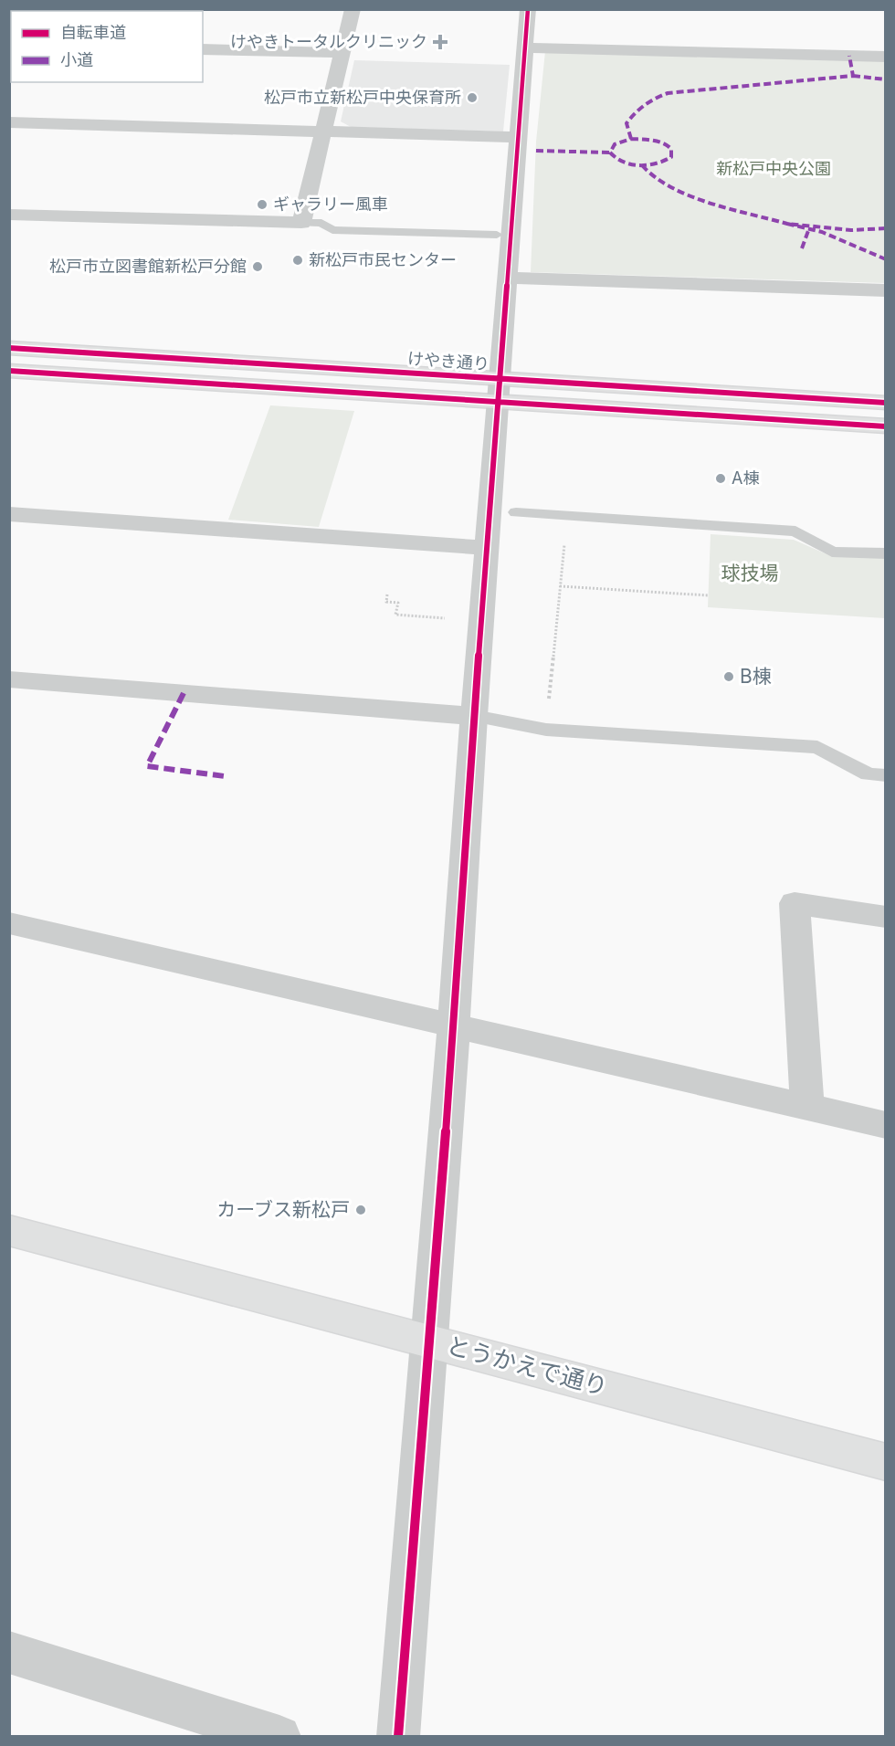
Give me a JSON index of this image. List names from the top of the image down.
{
  "streets": {
    "street": ["けやき通り", "とうかえで通り"]
  },
  "parks": ["新松戸中央公園", "球技場"],
  "places": {
    "health": ["けやきトータルクリニック"],
    "other": [
      "松戸市立新松戸中央保育所",
      "ギャラリー風車",
      "新松戸市民センター",
      "松戸市立図書館新松戸分館",
      "A棟",
      "B棟",
      "カーブス新松戸"
    ]
  },
  "legend": ["自転車道", "小道"]
}
